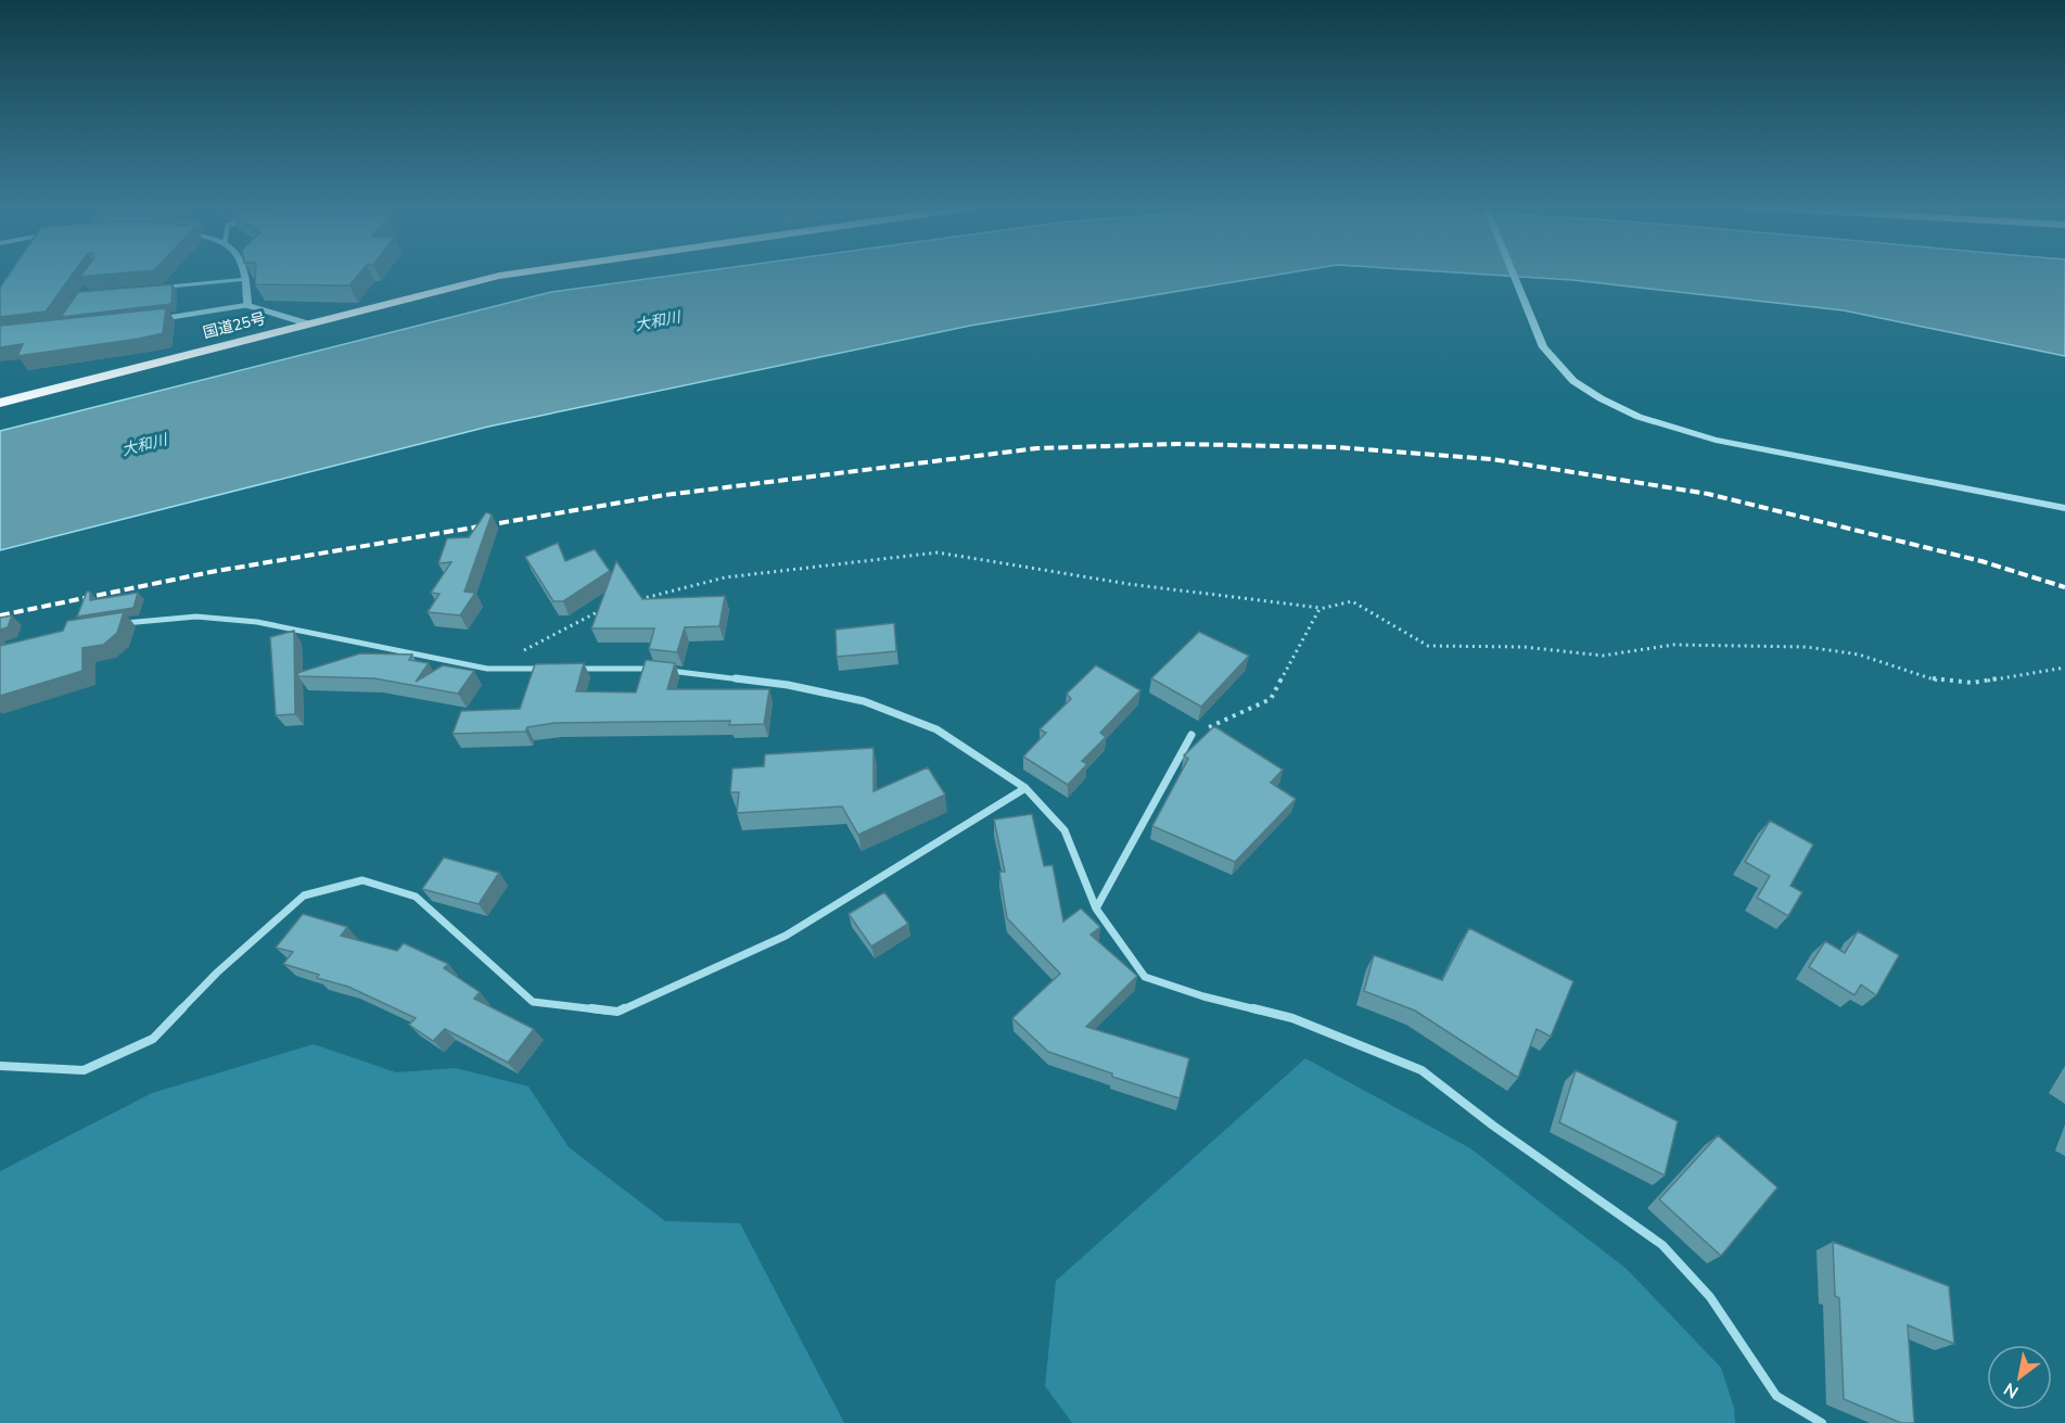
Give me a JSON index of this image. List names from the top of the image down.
{
  "streets": {
    "highway": ["国道25号"]
  },
  "water": ["大和川"],
  "north": "bottom left"
}
